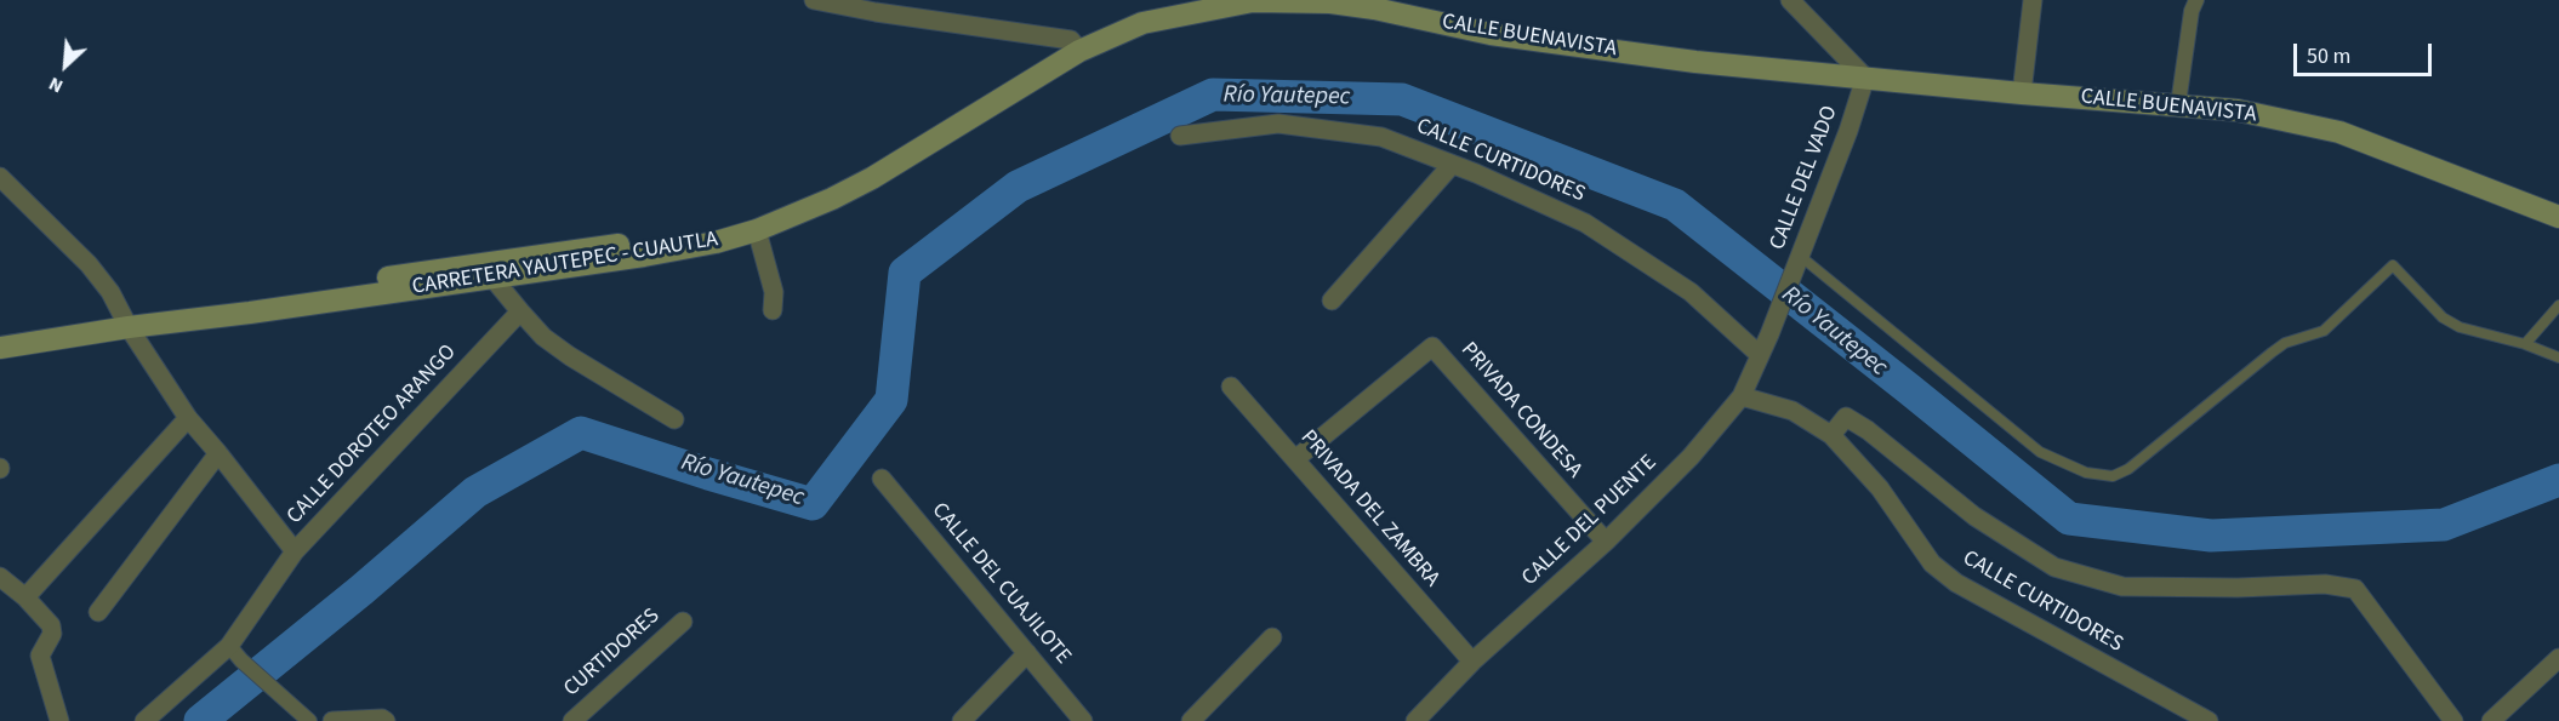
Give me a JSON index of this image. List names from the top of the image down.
{
  "streets": {
    "main road": ["CALLE BUENAVISTA", "CARRETERA YAUTEPEC - CUAUTLA"],
    "street": [
      "CALLE CURTIDORES",
      "CALLE DEL VADO",
      "PRIVADA CONDESA",
      "CALLE DOROTEO ARANGO",
      "PRIVADA DEL ZAMBRA",
      "CALLE DEL PUENTE",
      "CALLE DEL CUAJILOTE",
      "CURTIDORES"
    ]
  },
  "crossings": [
    ["CALLE BUENAVISTA", "CALLE DEL VADO"],
    ["CALLE BUENAVISTA", "CARRETERA YAUTEPEC - CUAUTLA"],
    ["CALLE CURTIDORES", "CALLE DEL PUENTE"],
    ["CALLE DEL VADO", "CALLE DEL PUENTE"],
    ["PRIVADA CONDESA", "PRIVADA DEL ZAMBRA"],
    ["PRIVADA CONDESA", "CALLE DEL PUENTE"],
    ["PRIVADA DEL ZAMBRA", "CALLE DEL PUENTE"]
  ],
  "water": ["Río Yautepec"],
  "scale_bar": "50 m",
  "north": "bottom left"
}
